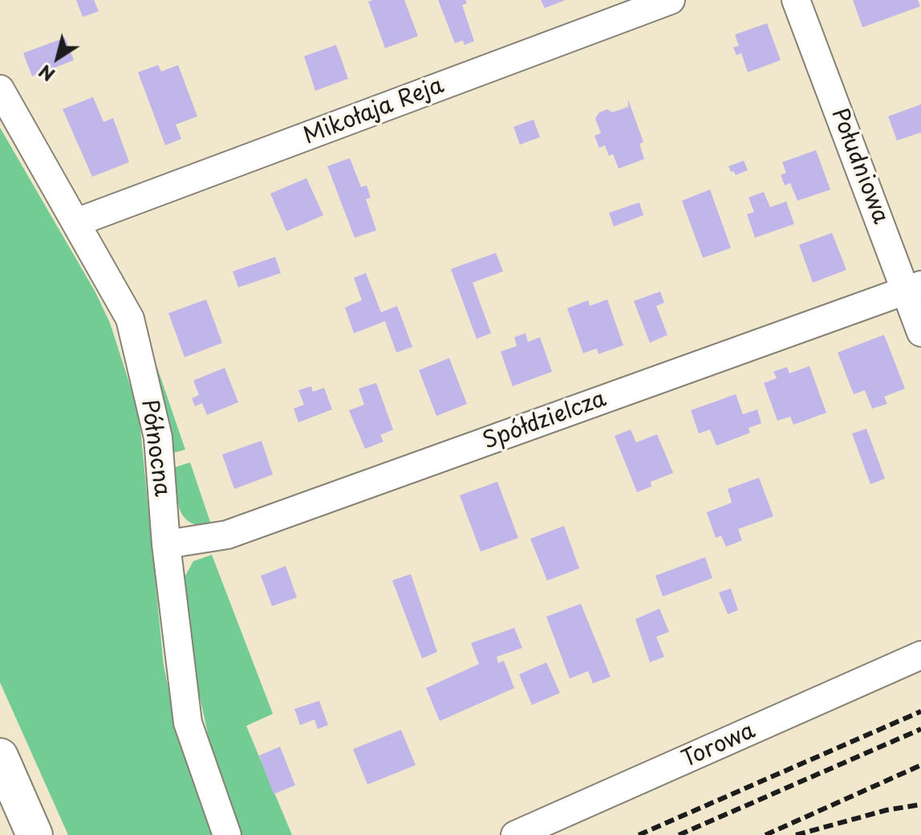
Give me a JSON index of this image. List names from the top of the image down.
{
  "streets": {
    "street": [
      "Mikołaja Reja",
      "Południowa",
      "Spółdzielcza",
      "Północna",
      "Torowa"
    ]
  },
  "crossings": [
    ["Mikołaja Reja", "Północna"],
    ["Południowa", "Spółdzielcza"],
    ["Spółdzielcza", "Północna"]
  ],
  "north": "bottom left"
}
